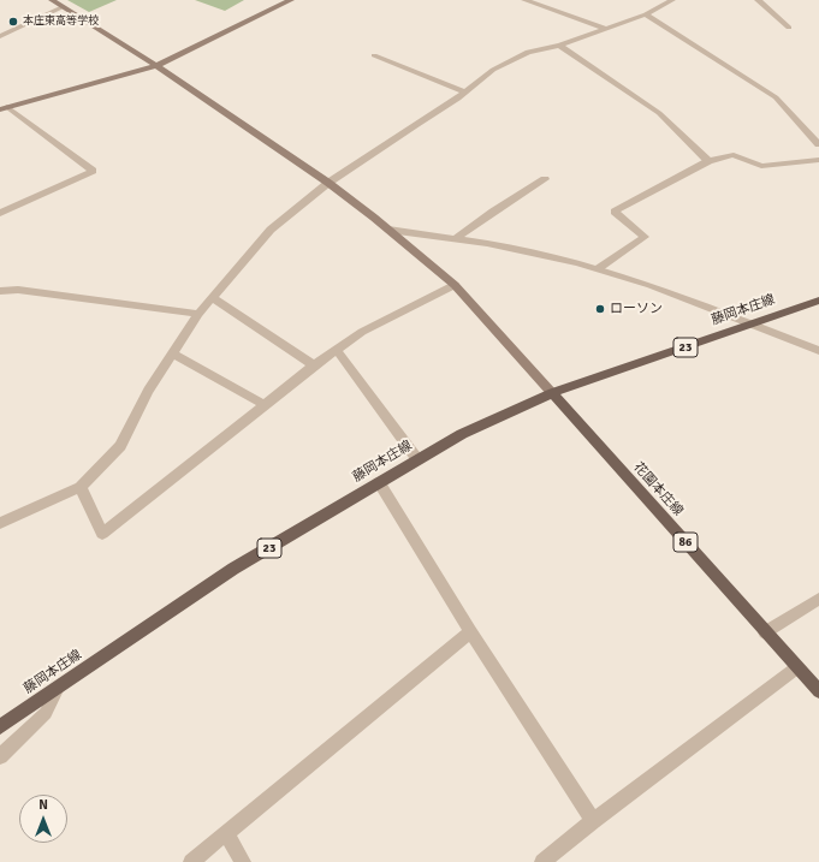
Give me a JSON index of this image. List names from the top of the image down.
{
  "streets": {
    "main road": [
      "藤岡本庄線",
      "23",
      "花園本庄線",
      "86"
    ]
  },
  "crossings": [
    ["藤岡本庄線", "花園本庄線"]
  ],
  "places": ["本庄東高等学校", "ローソン"],
  "north": "top"
}
